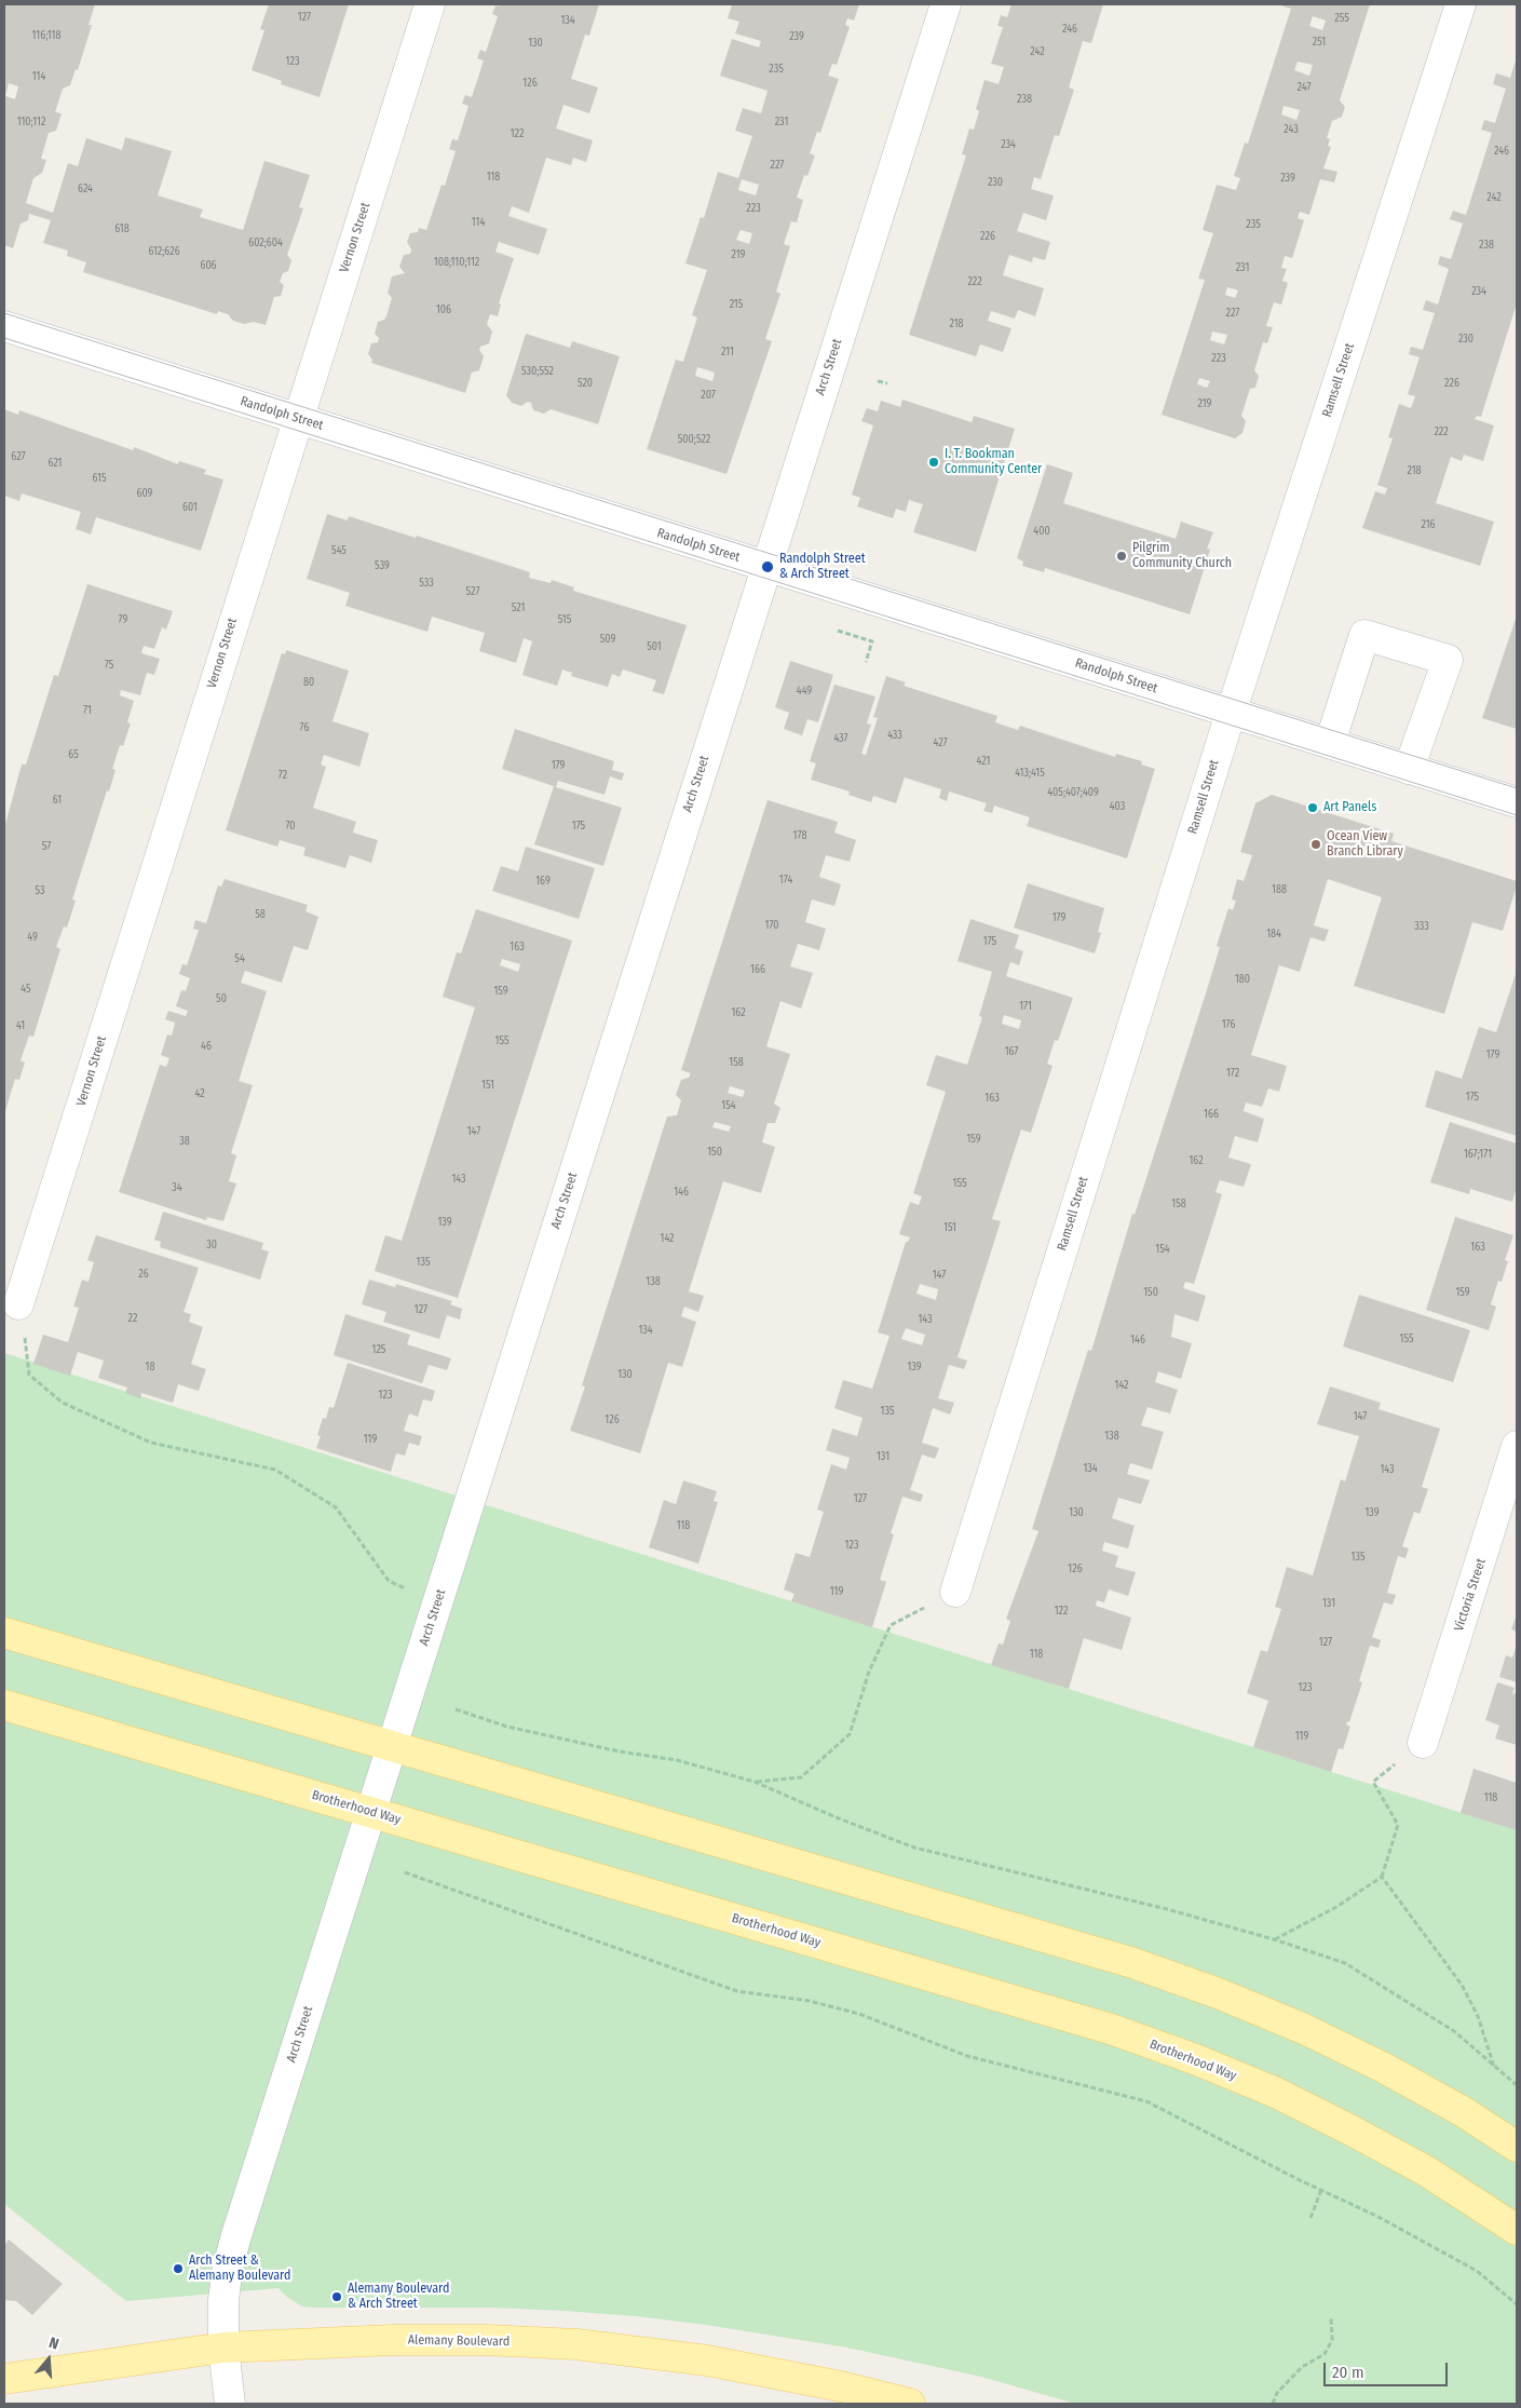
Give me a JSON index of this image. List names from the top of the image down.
{
  "streets": {
    "main road": ["Brotherhood Way", "Alemany Boulevard"],
    "street": [
      "Vernon Street",
      "Arch Street",
      "Ramsell Street",
      "Randolph Street",
      "Victoria Street"
    ]
  },
  "crossings": [
    ["Vernon Street", "Randolph Street"],
    ["Arch Street", "Randolph Street"],
    ["Arch Street", "Brotherhood Way"],
    ["Arch Street", "Alemany Boulevard"],
    ["Ramsell Street", "Randolph Street"]
  ],
  "places": [
    "I. T. Bookman Community Center",
    "Pilgrim Community Church",
    "Randolph Street & Arch Street",
    "Art Panels",
    "Ocean View Branch Library",
    "Arch Street & Alemany Boulevard",
    "Alemany Boulevard & Arch Street"
  ],
  "house_numbers": [
    "127",
    "255",
    "134",
    "246",
    "116;118",
    "239",
    "251",
    "130",
    "242",
    "123",
    "235",
    "114",
    "126",
    "247",
    "238",
    "110;112",
    "231",
    "243",
    "122",
    "234",
    "246",
    "227",
    "118",
    "239",
    "230",
    "624",
    "242",
    "223",
    "114",
    "235",
    "618",
    "226",
    "602;604",
    "238",
    "612;626",
    "219",
    "108;110;112",
    "606",
    "231",
    "222",
    "234",
    "215",
    "106",
    "227",
    "218",
    "230",
    "211",
    "223",
    "530;552",
    "520",
    "226",
    "207",
    "219",
    "222",
    "500;522",
    "627",
    "621",
    "218",
    "615",
    "609",
    "601",
    "216",
    "400",
    "545",
    "539",
    "533",
    "527",
    "521",
    "79",
    "515",
    "509",
    "501",
    "75",
    "80",
    "449",
    "71",
    "76",
    "433",
    "437",
    "427",
    "65",
    "421",
    "179",
    "413;415",
    "72",
    "405;407;409",
    "61",
    "403",
    "70",
    "175",
    "178",
    "57",
    "174",
    "169",
    "188",
    "53",
    "58",
    "179",
    "170",
    "333",
    "184",
    "49",
    "175",
    "163",
    "54",
    "166",
    "180",
    "45",
    "159",
    "50",
    "171",
    "162",
    "176",
    "41",
    "155",
    "46",
    "167",
    "179",
    "158",
    "172",
    "151",
    "42",
    "175",
    "163",
    "154",
    "166",
    "147",
    "159",
    "38",
    "150",
    "167;171",
    "162",
    "143",
    "155",
    "34",
    "146",
    "158",
    "139",
    "151",
    "142",
    "30",
    "163",
    "154",
    "135",
    "26",
    "147",
    "138",
    "150",
    "159",
    "127",
    "22",
    "143",
    "134",
    "155",
    "146",
    "125",
    "18",
    "139",
    "130",
    "142",
    "123",
    "135",
    "147",
    "126",
    "138",
    "119",
    "131",
    "134",
    "143",
    "127",
    "130",
    "139",
    "118",
    "123",
    "135",
    "126",
    "119",
    "131",
    "122",
    "127",
    "118",
    "123",
    "119",
    "118"
  ],
  "scale_bar": "20 m",
  "north": "top"
}
